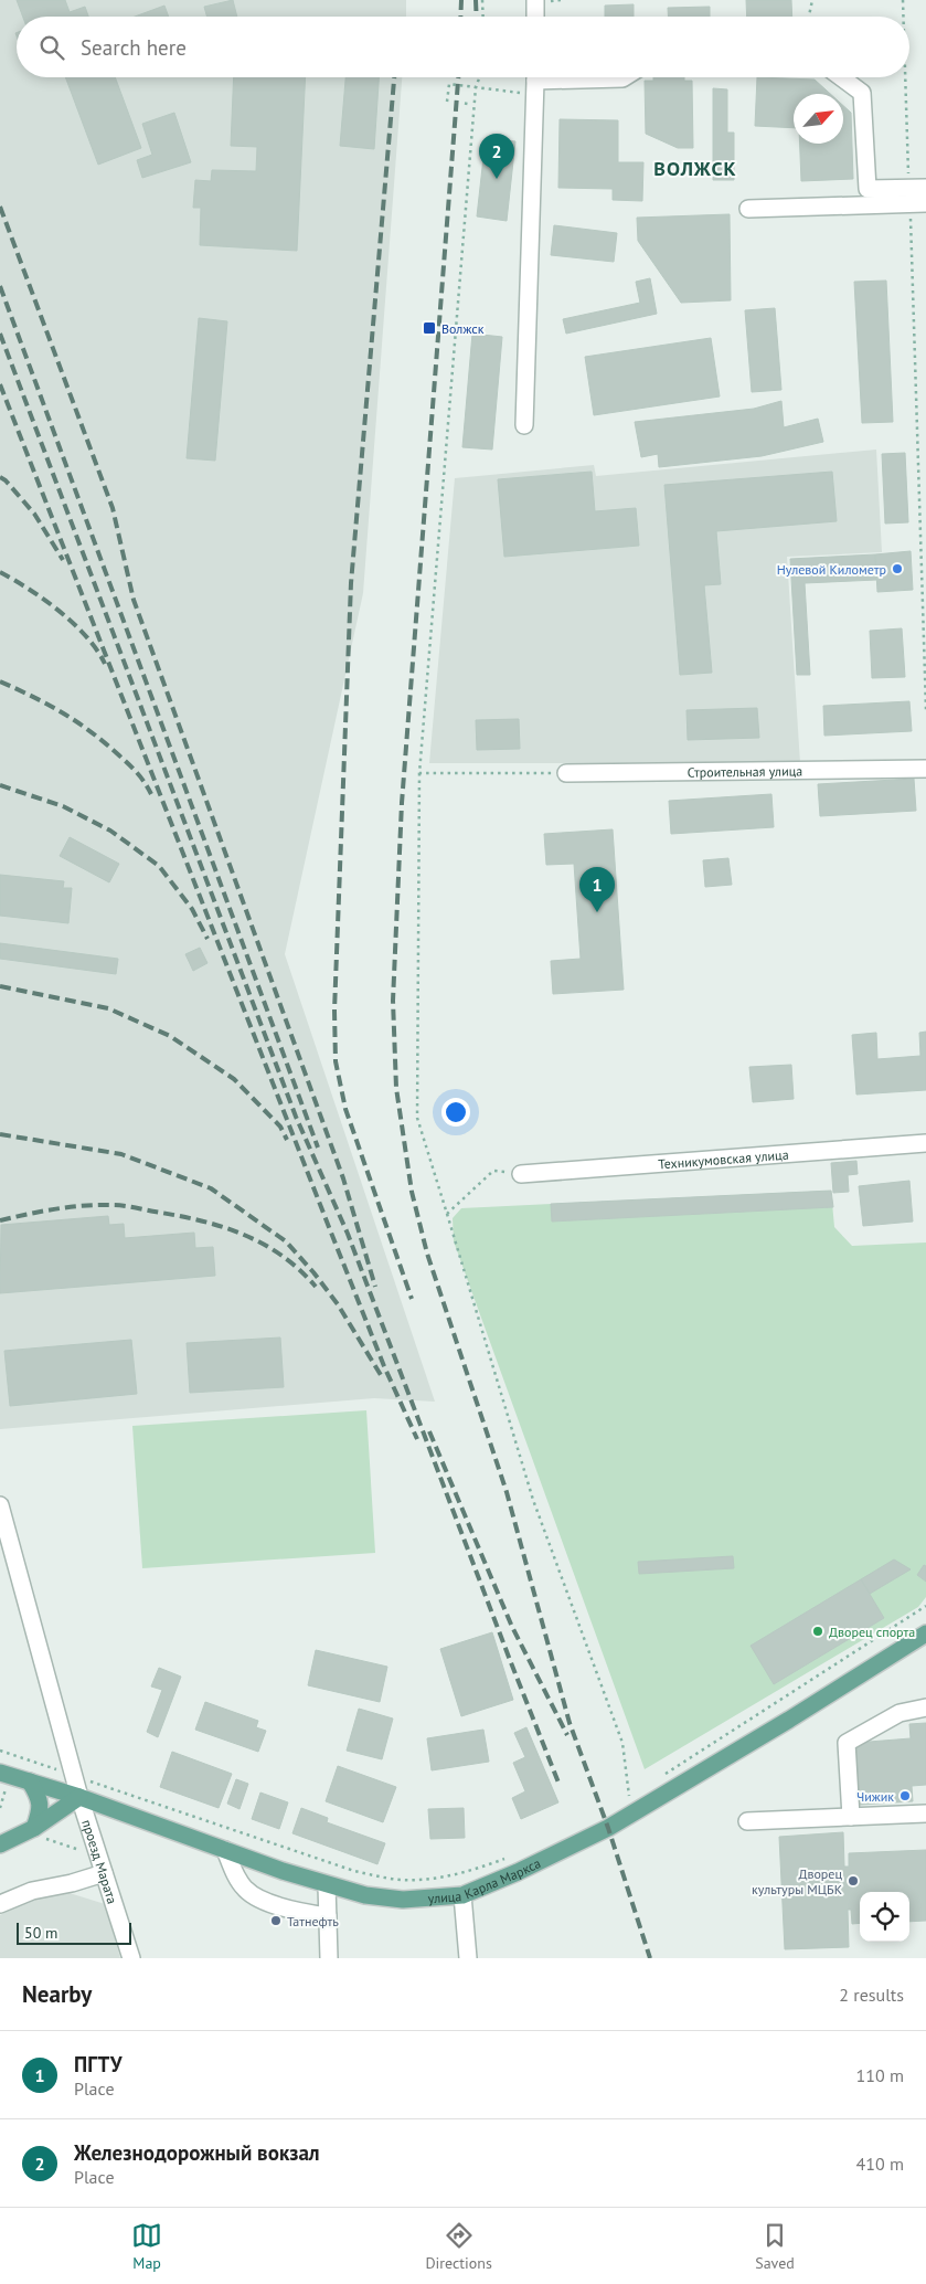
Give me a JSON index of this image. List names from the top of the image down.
{
  "streets": {
    "main road": ["улица Карла Маркса"],
    "street": ["Строительная улица", "Техникумовская улица", "проезд Марата"]
  },
  "crossings": [
    ["проезд Марата", "улица Карла Маркса"]
  ],
  "districts": ["ВОЛЖСК"],
  "places": {
    "transit": ["Волжск"],
    "other": [
      "Нулевой Километр",
      "Дворец спорта",
      "Чижик",
      "Дворец культуры МЦБК",
      "Татнефть"
    ]
  },
  "scale_bar": "50 m",
  "north": "top right",
  "page": {
    "search": "Search here",
    "pins": ["2", "1"],
    "scale": "50 m",
    "heading": ["Nearby", "2 results"],
    "list": [
      {
        "mark": "1",
        "name": "ПГТУ",
        "note": "Place",
        "value": "110 m"
      },
      {
        "mark": "2",
        "name": "Железнодорожный вокзал",
        "note": "Place",
        "value": "410 m"
      }
    ],
    "nav": ["Map", "Directions", "Saved"]
  }
}
